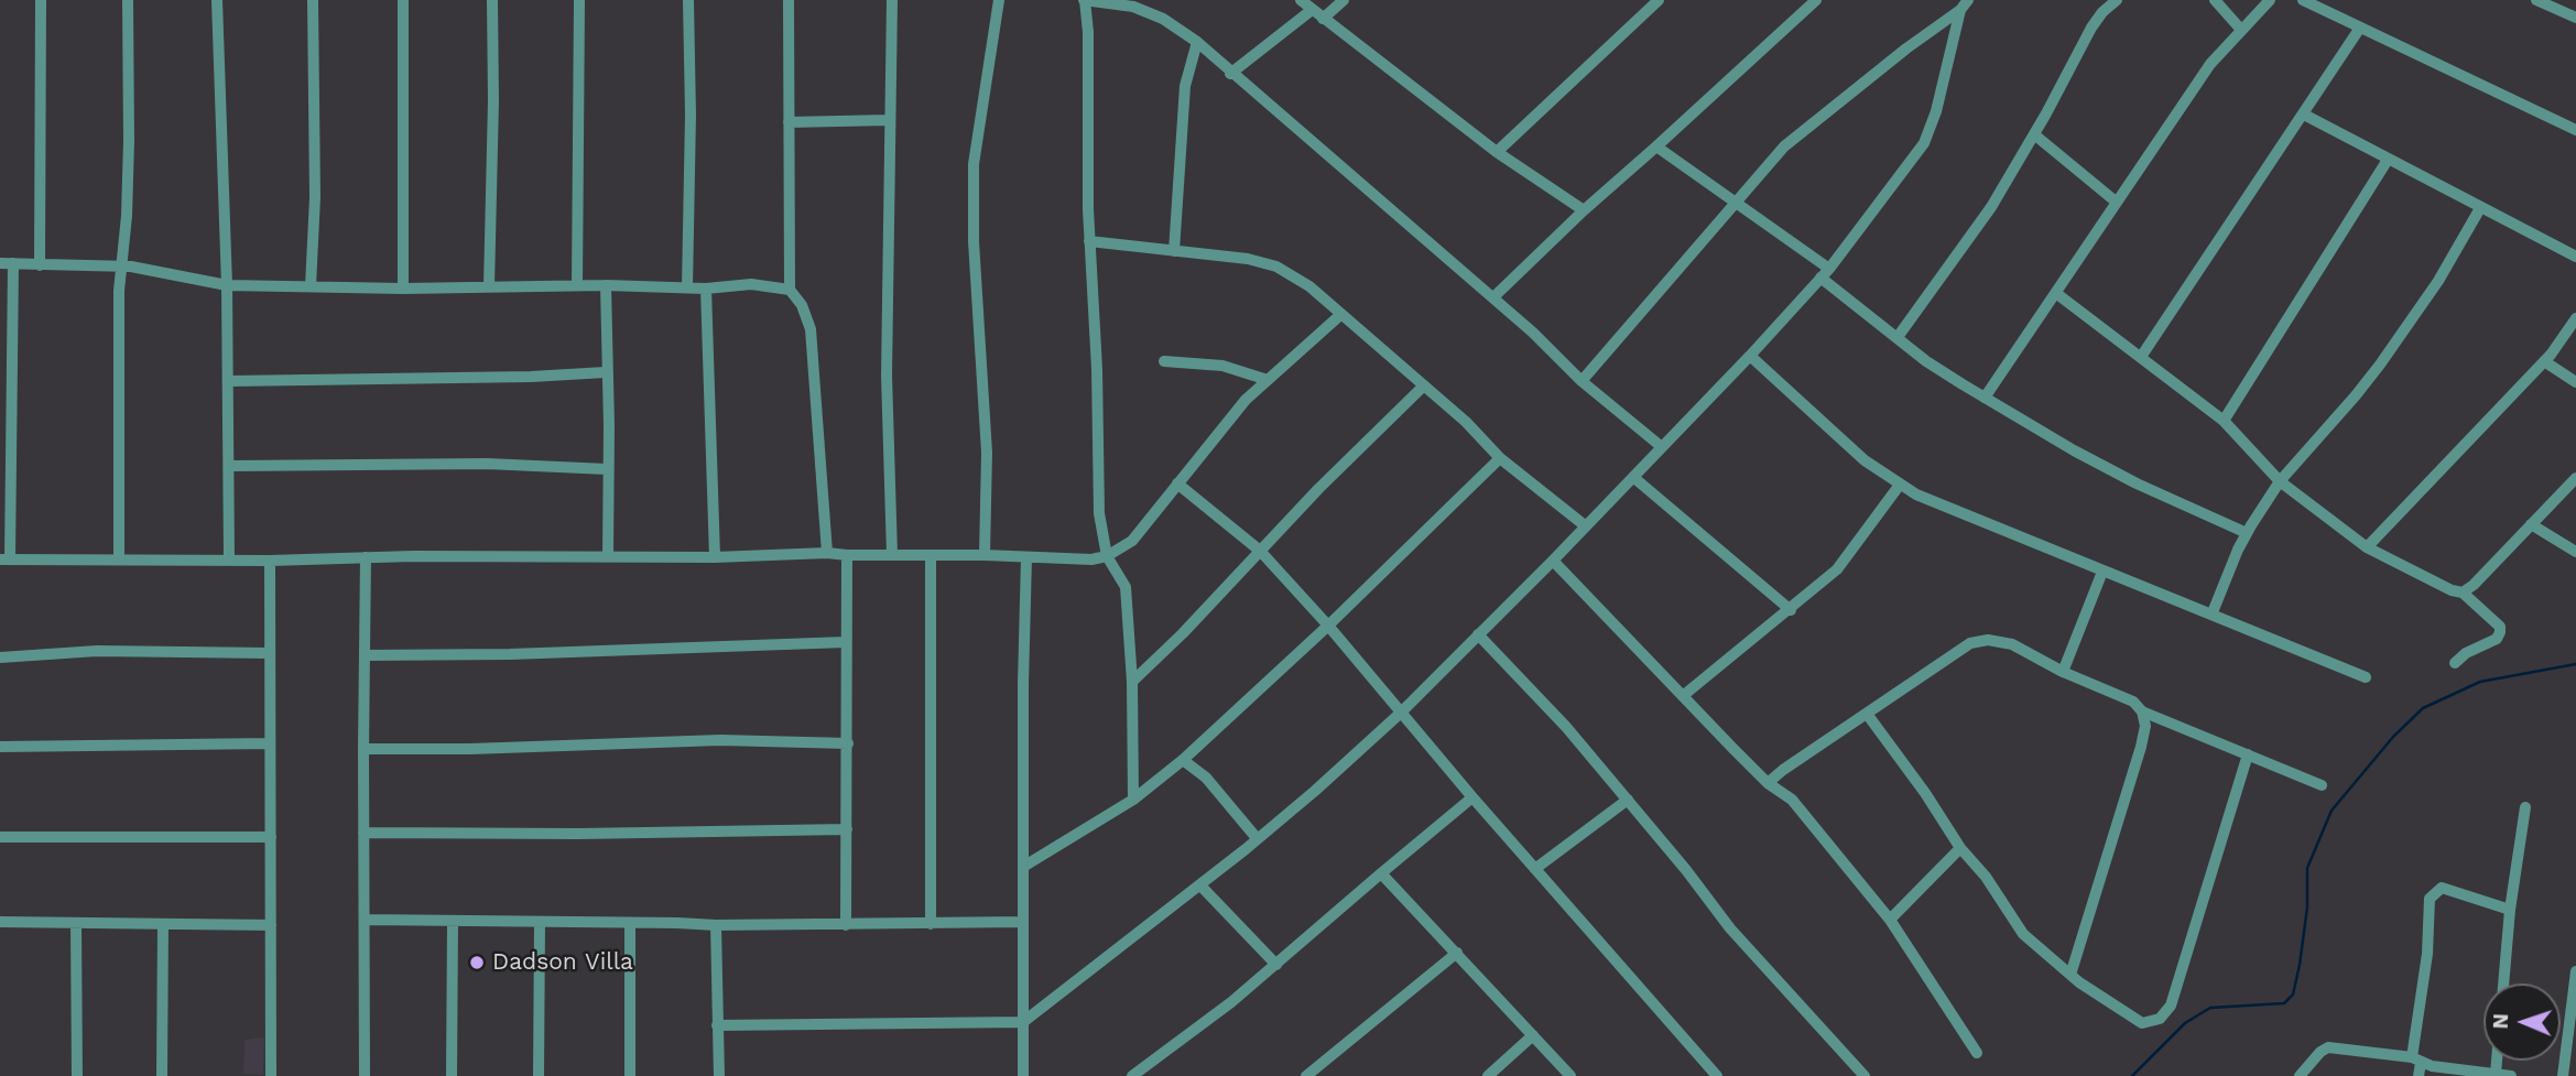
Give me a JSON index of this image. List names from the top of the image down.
{
  "places": ["Dadson Villa"],
  "north": "left"
}
